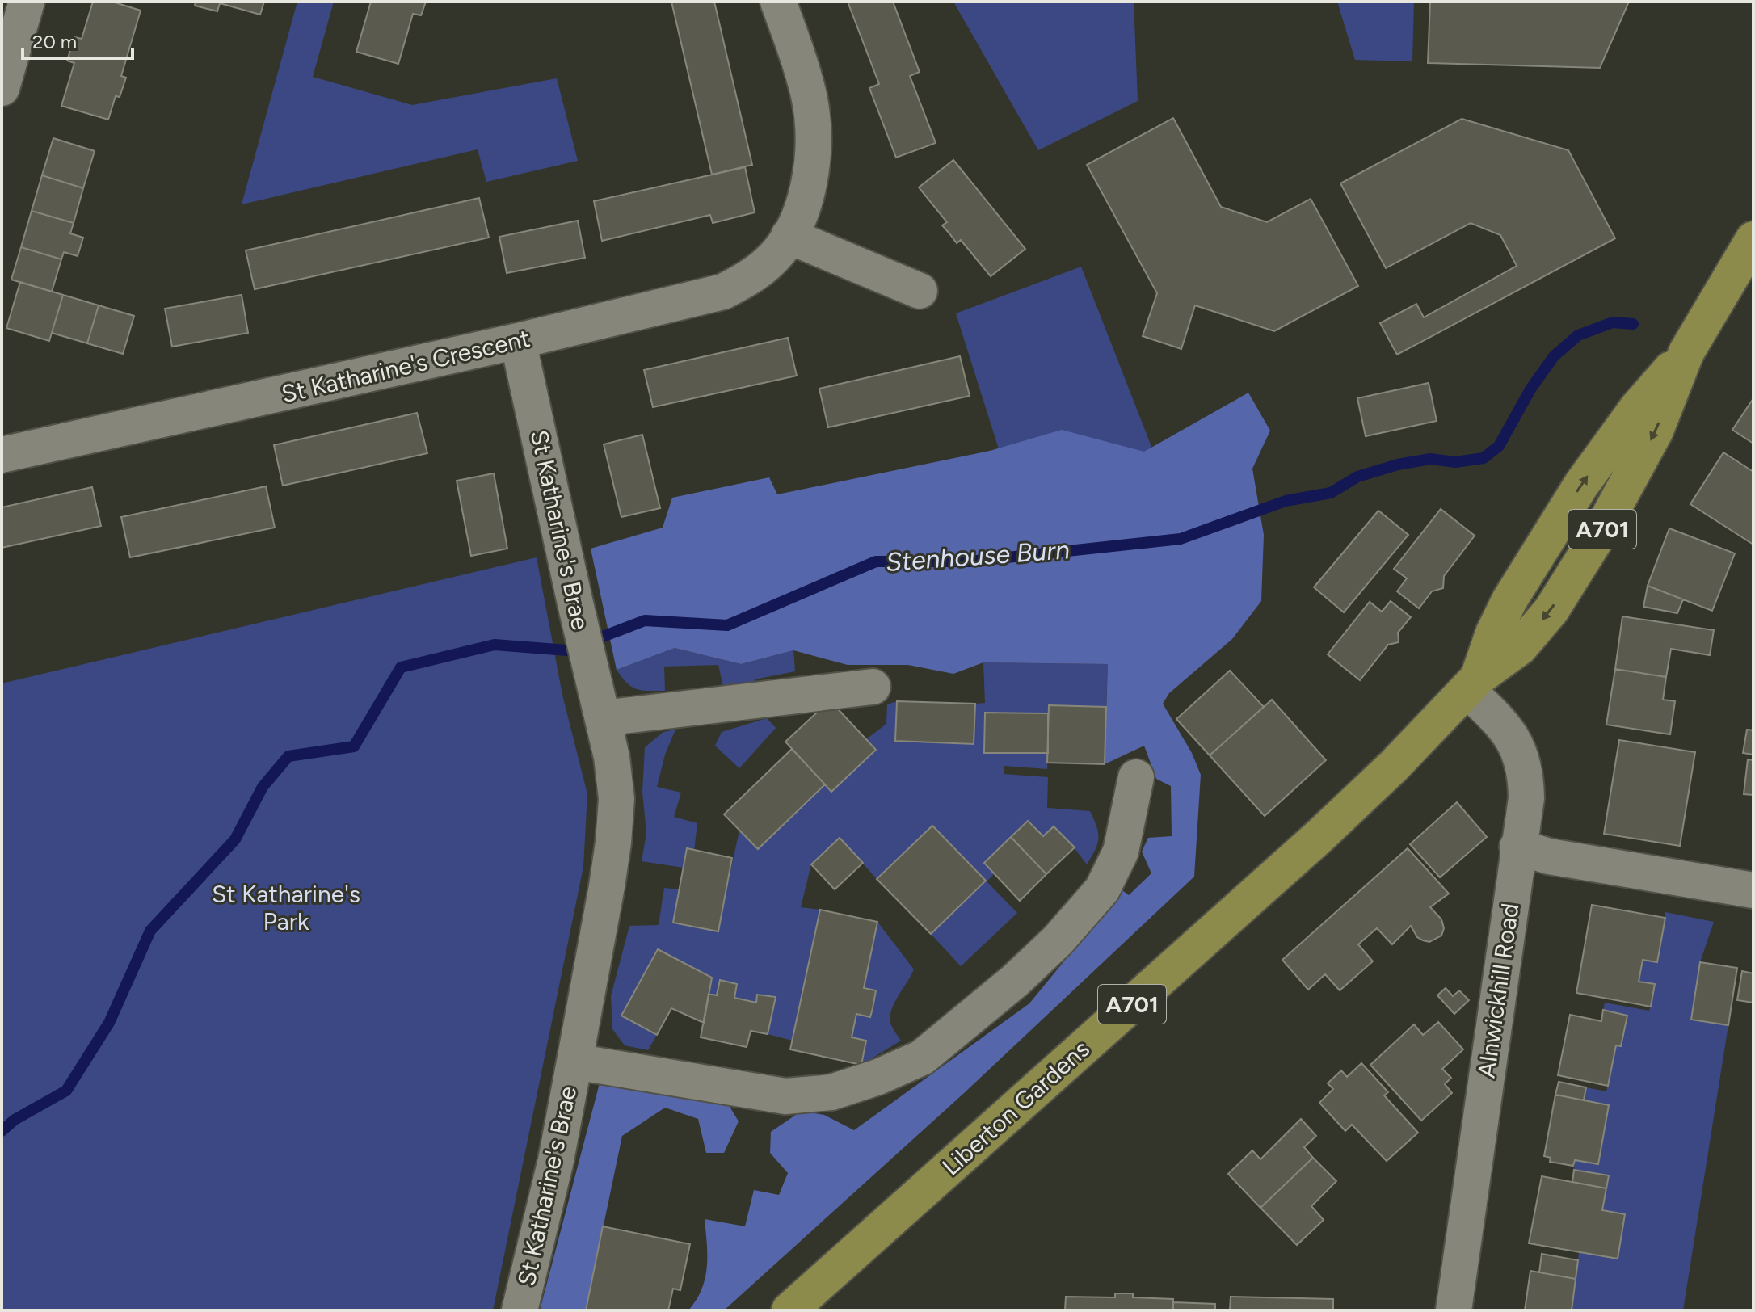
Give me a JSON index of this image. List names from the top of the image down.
{
  "streets": {
    "main road": ["A701", "Liberton Gardens"],
    "street": ["St Katharine's Crescent", "St Katharine's Brae", "Alnwickhill Road"]
  },
  "crossings": [
    ["St Katharine's Crescent", "St Katharine's Brae"],
    ["A701", "Alnwickhill Road"],
    ["A701", "Liberton Gardens"],
    ["Alnwickhill Road", "Liberton Gardens"]
  ],
  "water": ["Stenhouse Burn"],
  "parks": ["St Katharine's Park"],
  "scale_bar": "20 m"
}
